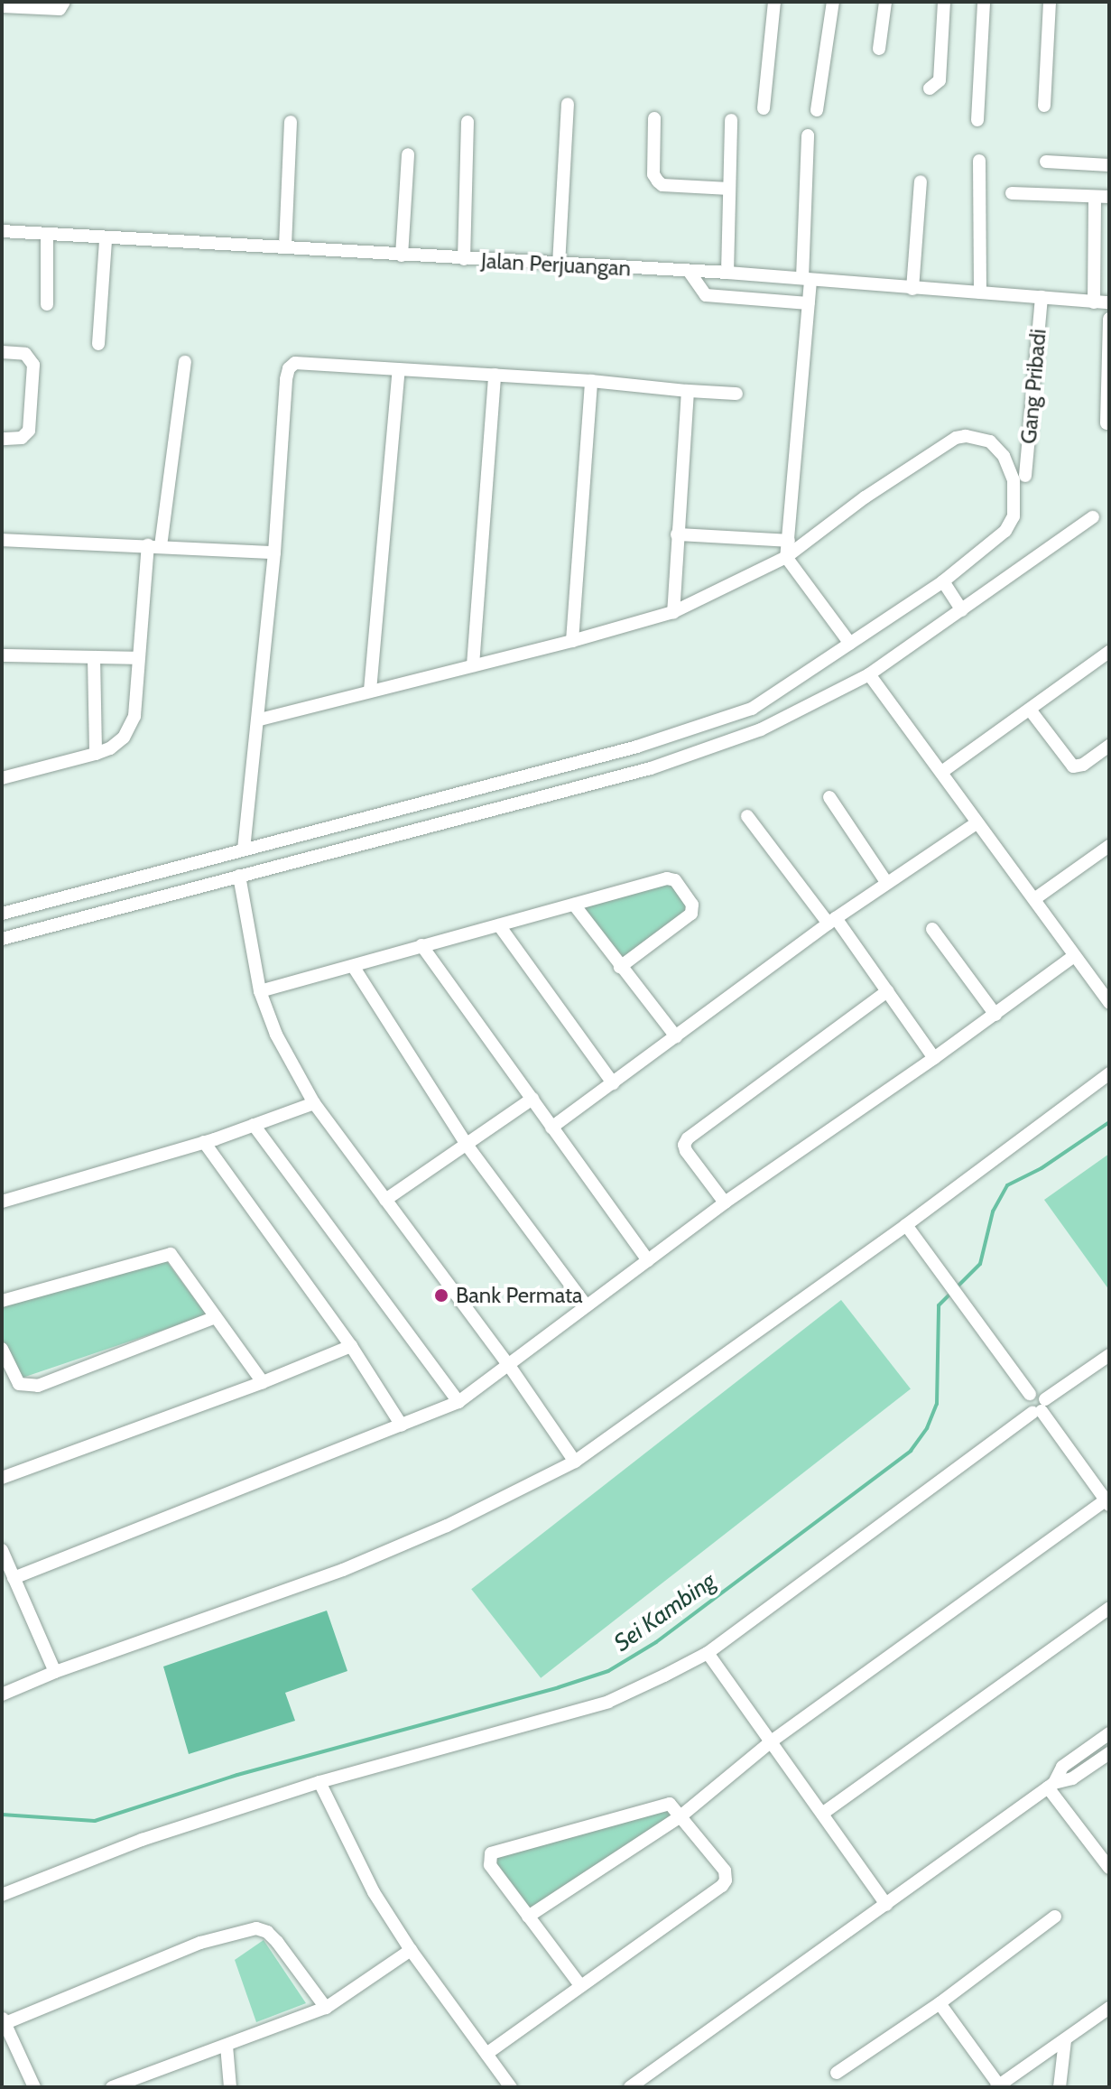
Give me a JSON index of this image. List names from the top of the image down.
{
  "streets": {
    "street": ["Jalan Perjuangan", "Gang Pribadi"]
  },
  "crossings": [
    ["Jalan Perjuangan", "Gang Pribadi"]
  ],
  "water": ["Sei Kambing"],
  "places": ["Bank Permata"]
}
